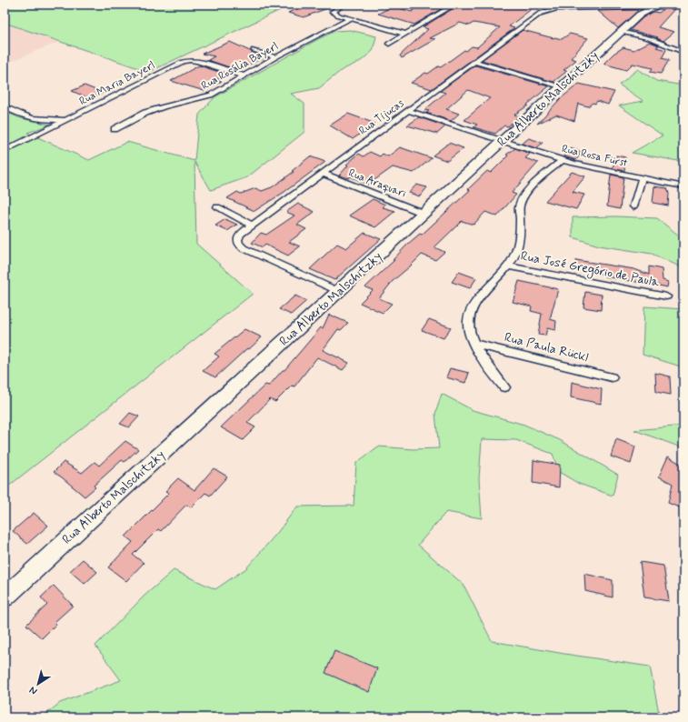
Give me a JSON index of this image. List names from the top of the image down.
{
  "streets": {
    "street": [
      "Rua Rosália Bayerl",
      "Rua Maria Bayerl",
      "Rua Alberto Malschitzky",
      "Rua Tijucas",
      "Rua Rosa Fürst",
      "Rua Araquari",
      "Rua José Gregório de Paula",
      "Rua Paula Rückl"
    ]
  },
  "crossings": [
    ["Rua Rosália Bayerl", "Rua Maria Bayerl"],
    ["Rua Alberto Malschitzky", "Rua Tijucas"],
    ["Rua Alberto Malschitzky", "Rua Rosa Fürst"],
    ["Rua Alberto Malschitzky", "Rua Araquari"],
    ["Rua Tijucas", "Rua Rosa Fürst"],
    ["Rua Tijucas", "Rua Araquari"]
  ],
  "north": "bottom left"
}
